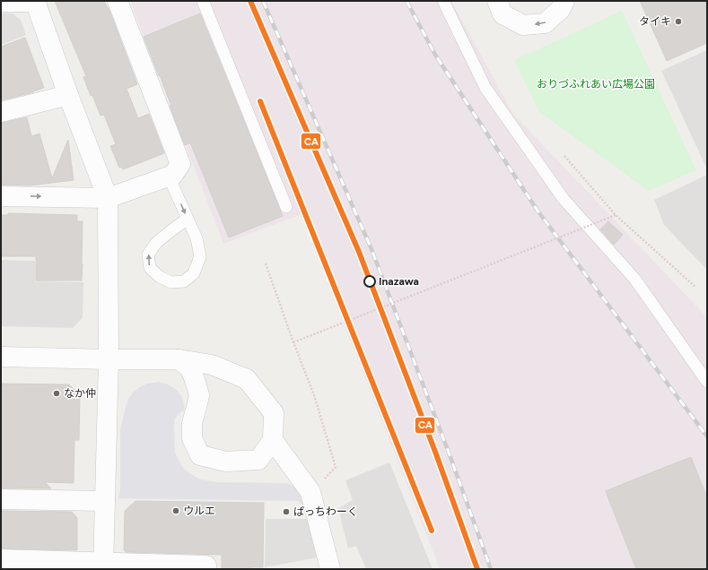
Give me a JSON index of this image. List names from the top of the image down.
{
  "parks": ["おりづふれあい広場公園"],
  "places": [
    "タイキ",
    "Inazawa",
    "なか仲",
    "ウルエ",
    "ぱっちわーく"
  ],
  "lines": ["transit line CA"]
}
